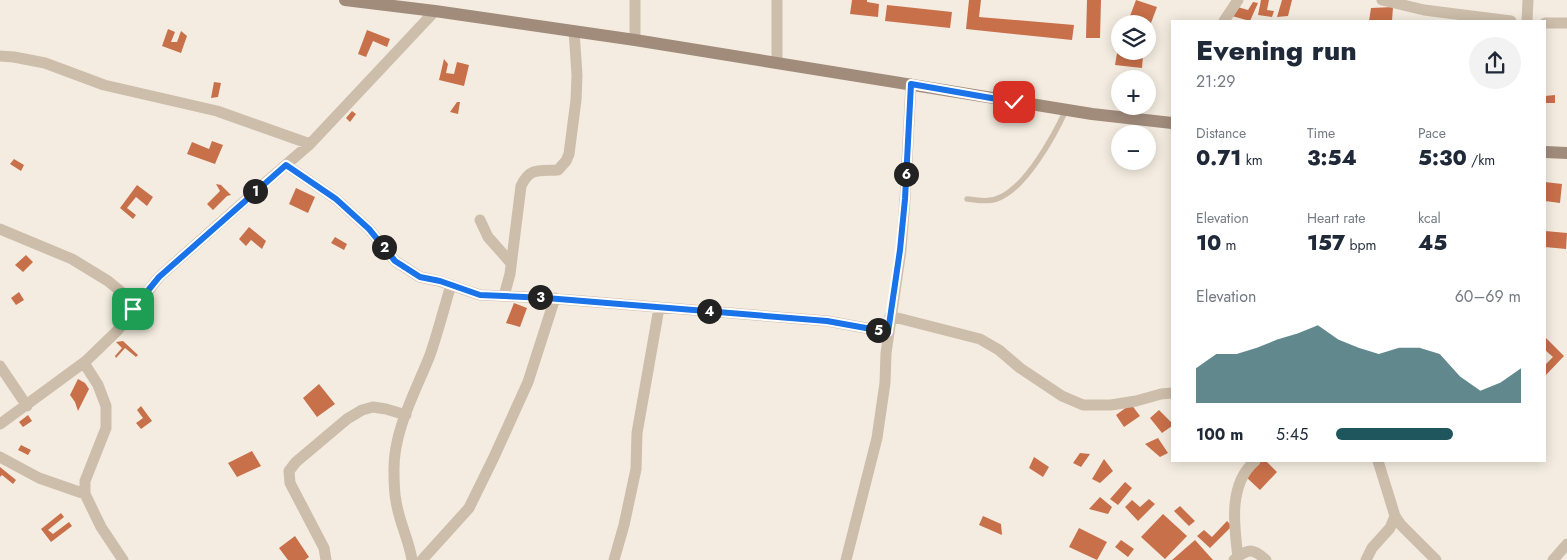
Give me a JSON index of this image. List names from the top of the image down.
{
  "page": {
    "map_buttons": ["+", "−"],
    "heading": ["Evening run", "21:29"],
    "stats": [
      ["Distance", "0.71 km"],
      ["Time", "3:54"],
      ["Pace", "5:30 /km"],
      ["Elevation", "10 m"],
      ["Heart rate", "157 bpm"],
      ["kcal", "45"]
    ],
    "pins": [
      "6",
      "1",
      "2",
      "3",
      "4",
      "5"
    ],
    "chart": ["Elevation", "60–69 m"],
    "list": [
      {
        "name": "100 m",
        "note": "5:45"
      }
    ]
  }
}
